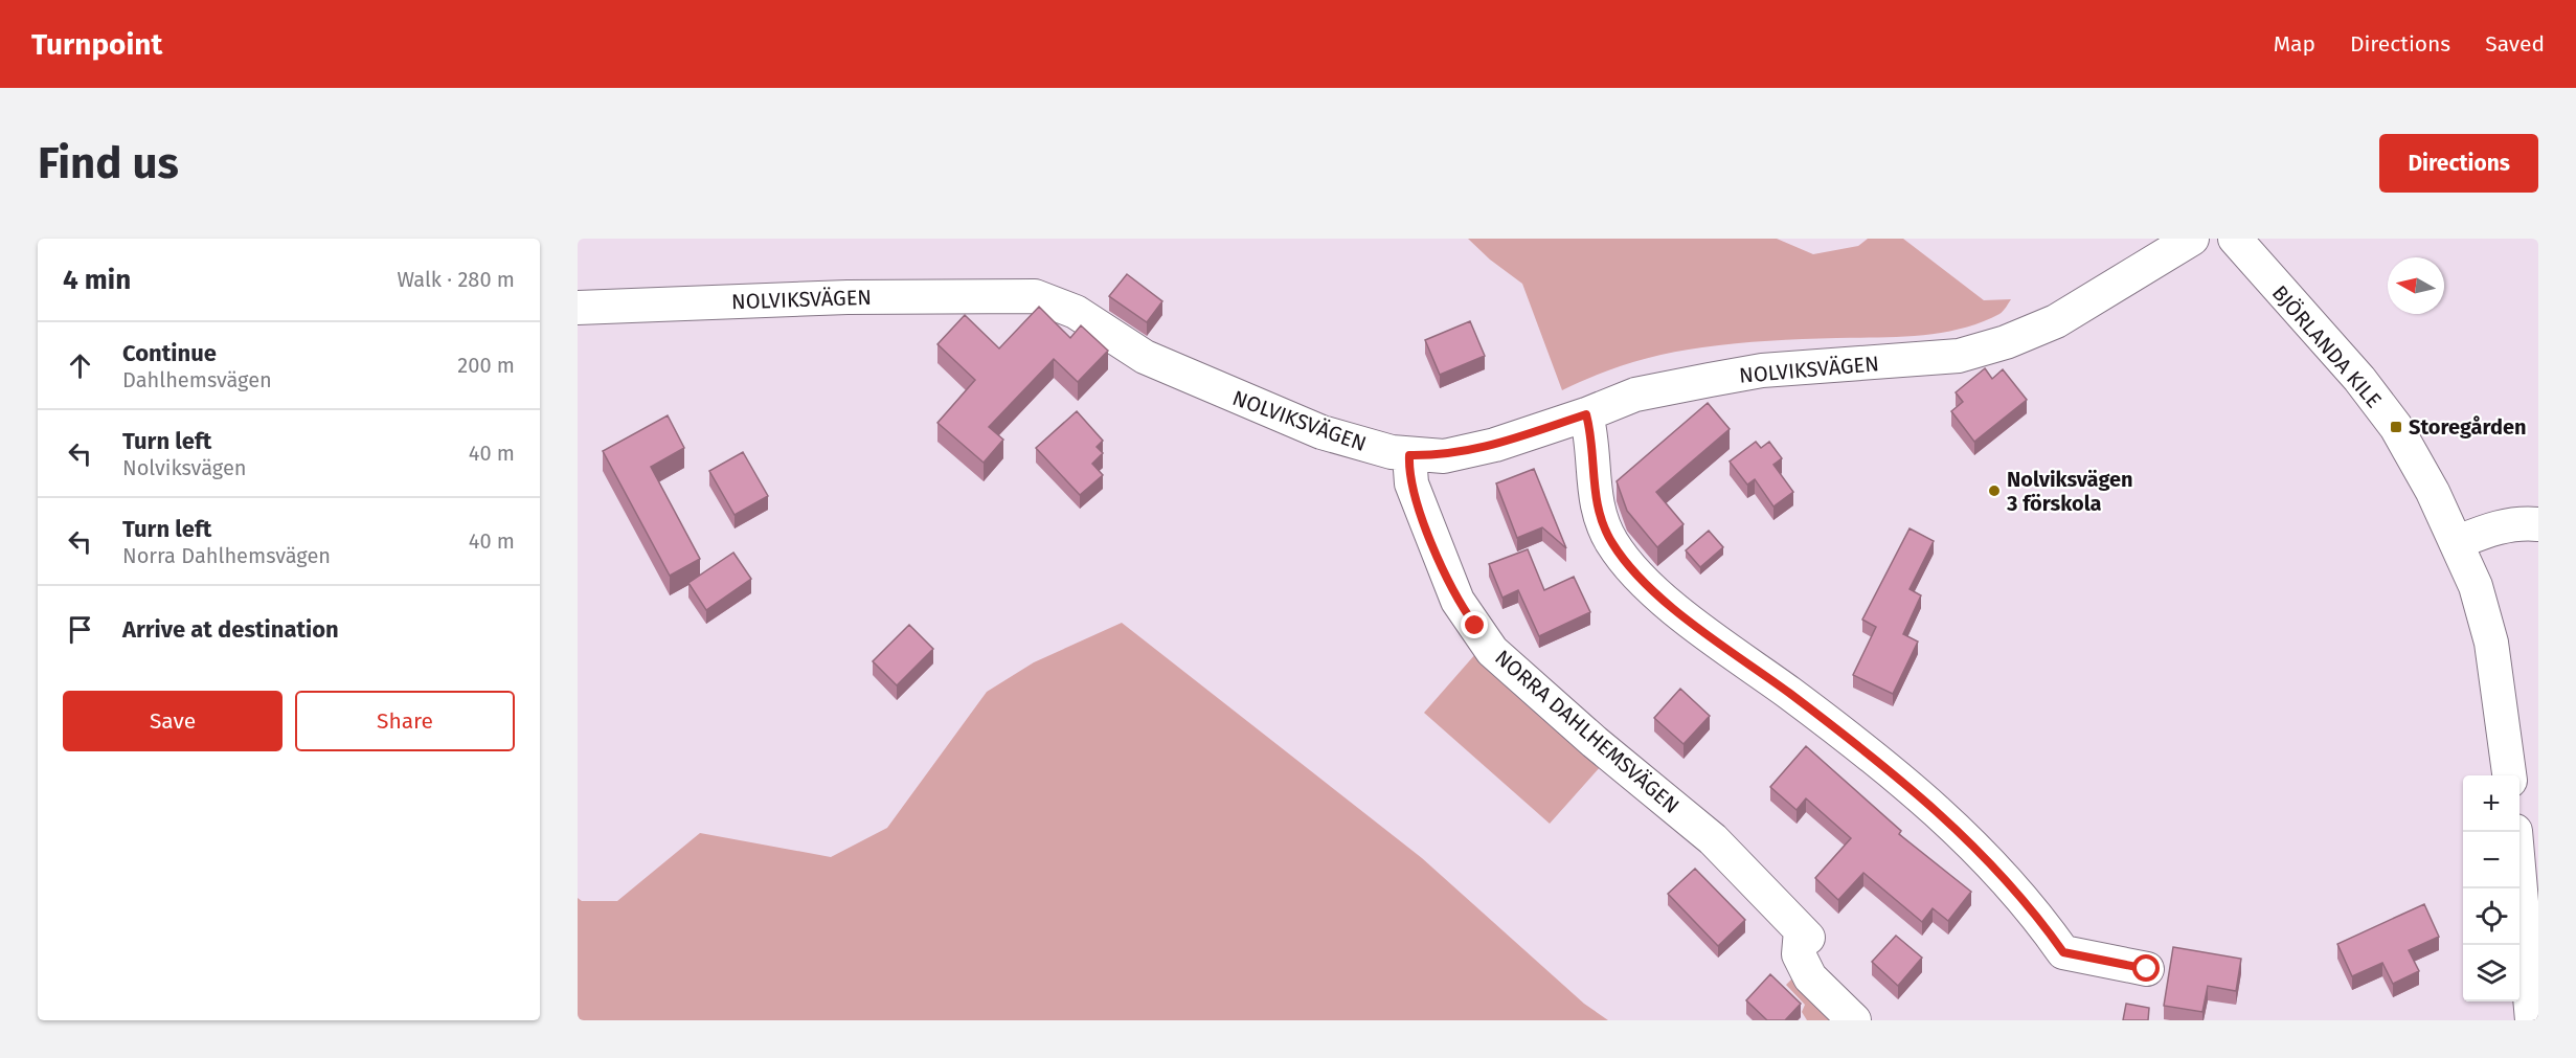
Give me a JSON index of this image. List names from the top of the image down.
{
  "streets": {
    "street": ["NOLVIKSVÄGEN", "BJÖRLANDA KILE", "NORRA DAHLHEMSVÄGEN"]
  },
  "crossings": [
    ["NOLVIKSVÄGEN", "NORRA DAHLHEMSVÄGEN"]
  ],
  "places": {
    "transit": ["Storegården"],
    "other": ["Nolviksvägen 3 förskola"]
  },
  "north": "left",
  "page": {
    "header": "Turnpoint",
    "nav": ["Map", "Directions", "Saved"],
    "buttons": [
      "Directions",
      ["Save", "Share"]
    ],
    "title": "Find us",
    "heading": ["4 min", "Walk · 280 m"],
    "list": [
      ["Continue", "Dahlhemsvägen", "200 m"],
      ["Turn left", "Nolviksvägen", "40 m"],
      ["Turn left", "Norra Dahlhemsvägen", "40 m"],
      "Arrive at destination"
    ],
    "map_buttons": ["+", "−"]
  }
}
